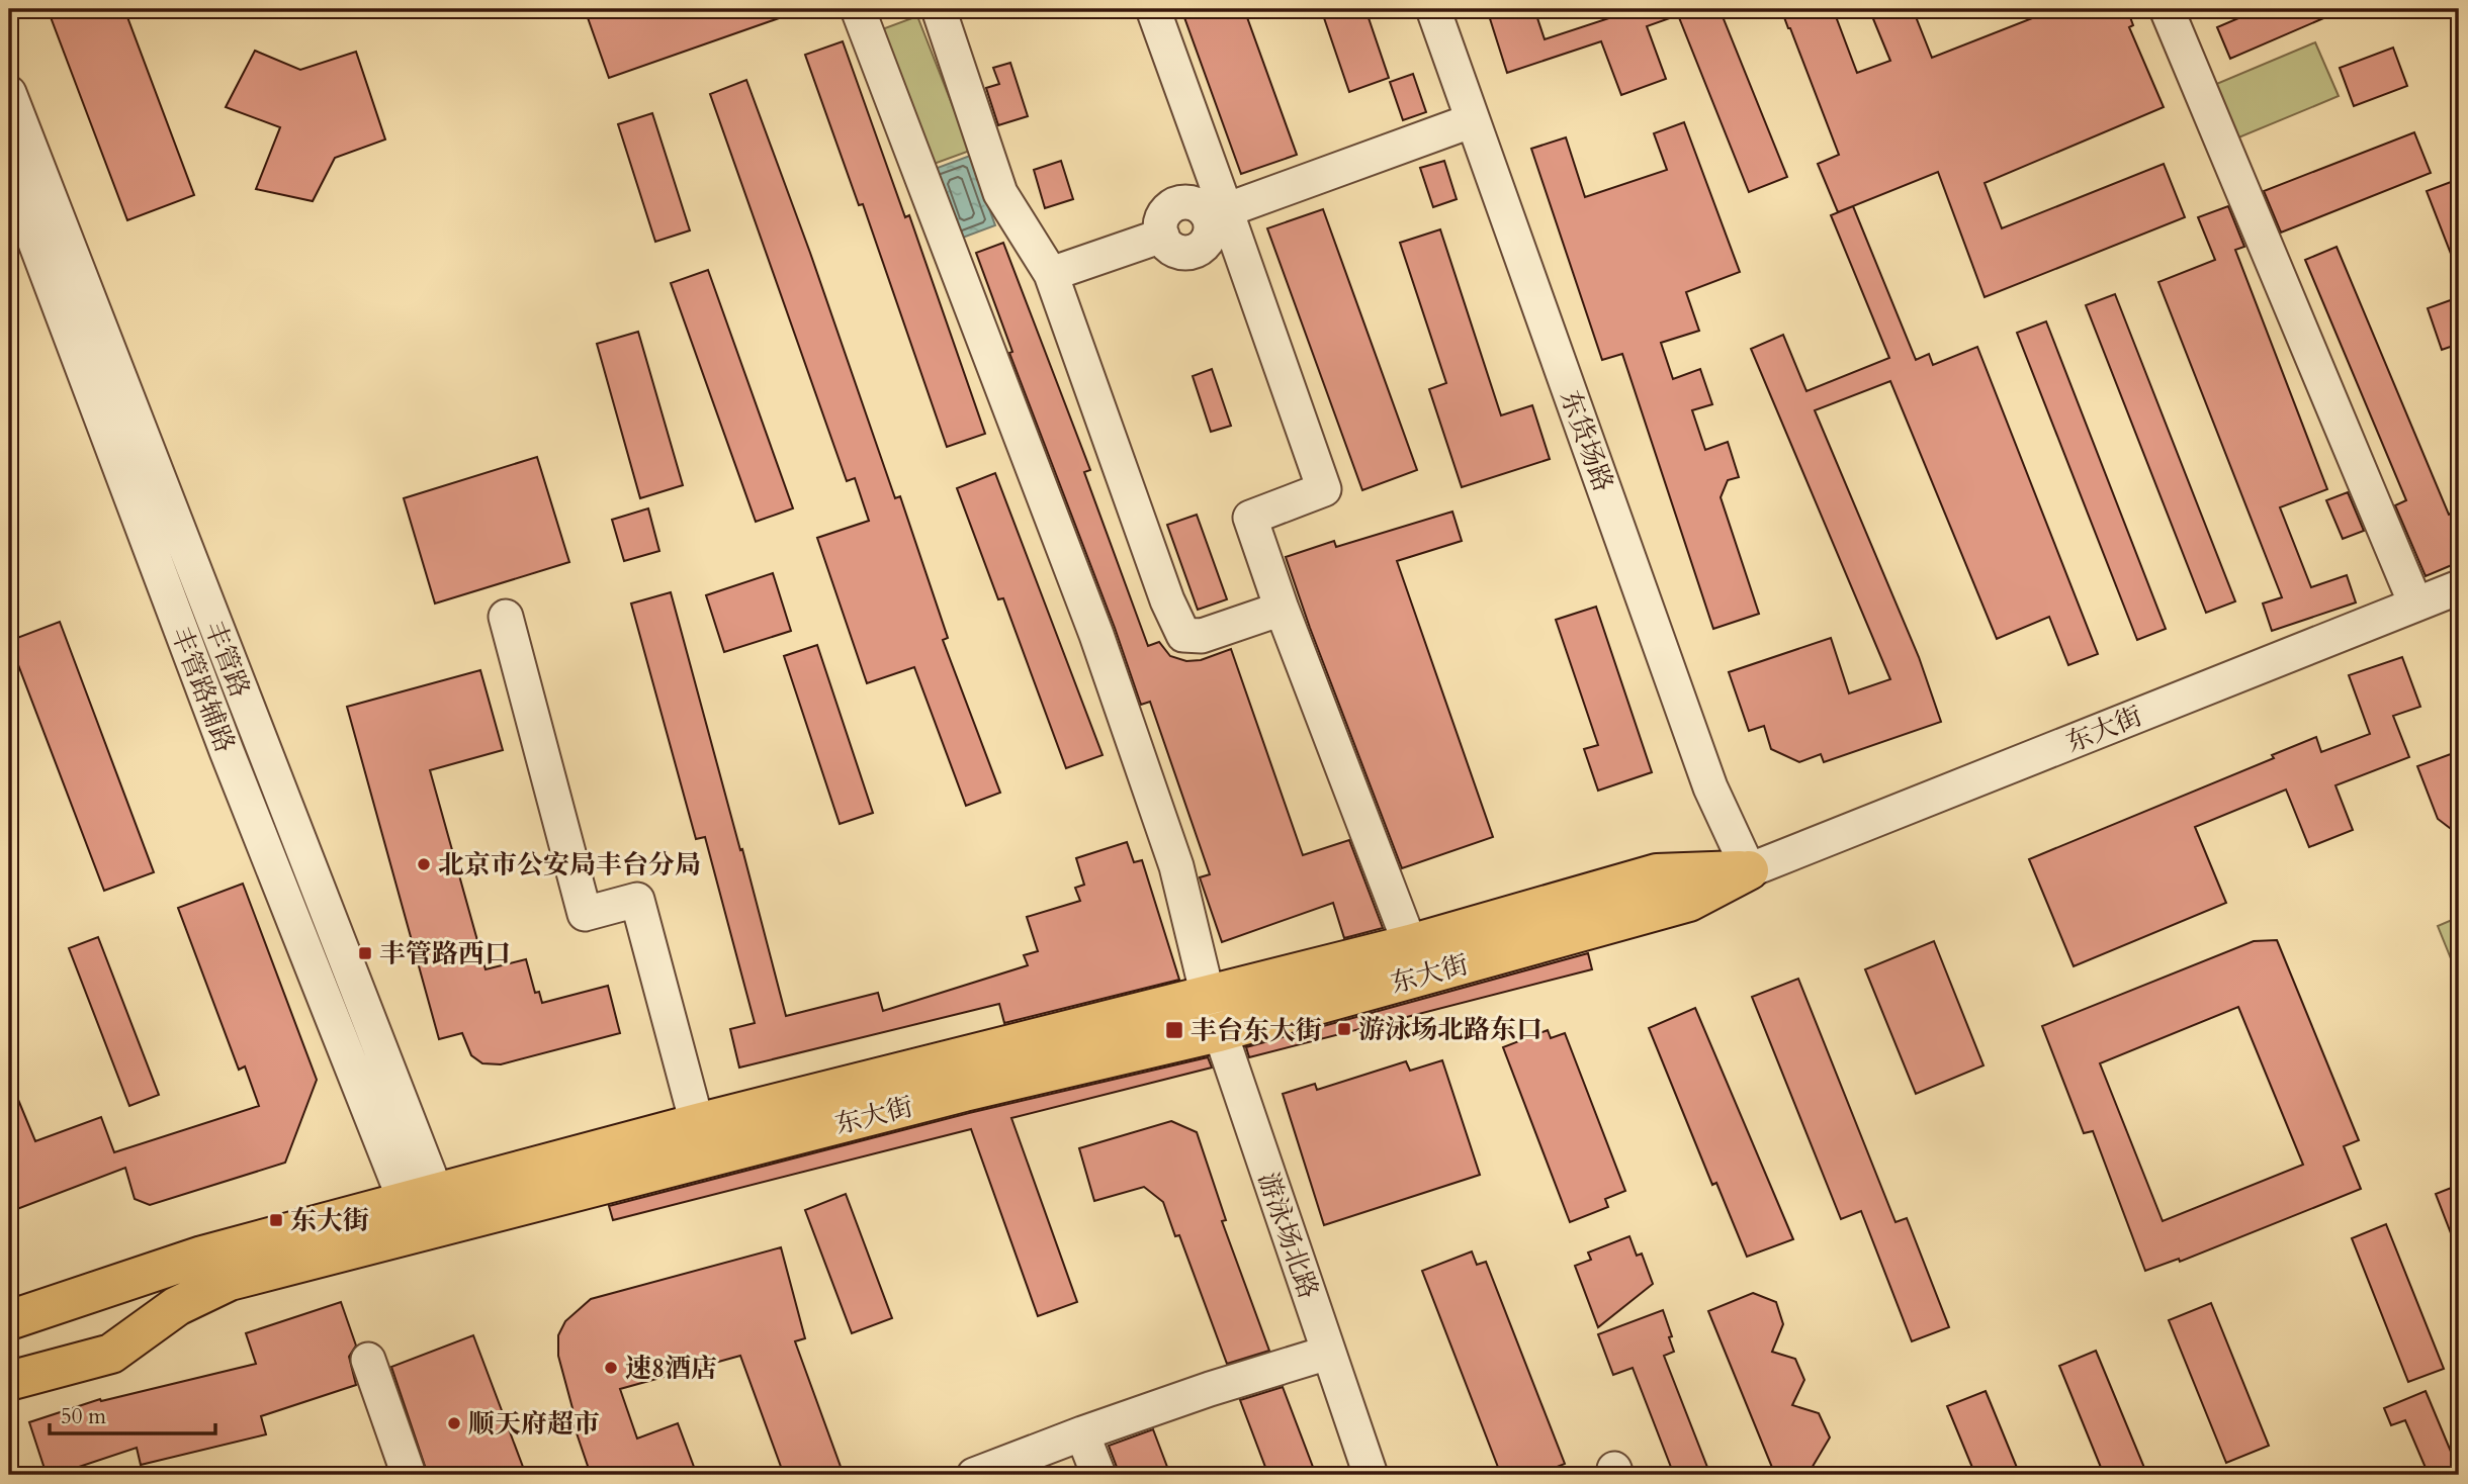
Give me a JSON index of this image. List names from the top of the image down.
{
  "streets": {
    "main road": ["东大街"],
    "street": [
      "东货场路",
      "丰管路",
      "丰管路辅路",
      "游泳场北路"
    ]
  },
  "crossings": [
    ["东货场路", "东大街"],
    ["丰管路", "丰管路辅路"],
    ["丰管路", "东大街"],
    ["丰管路辅路", "东大街"],
    ["东大街", "游泳场北路"]
  ],
  "places": {
    "other": ["北京市公安局丰台分局", "速8酒店", "顺天府超市"],
    "transit": [
      "丰管路西口",
      "游泳场北路东口",
      "丰台东大街",
      "东大街"
    ]
  },
  "scale_bar": "50 m"
}
